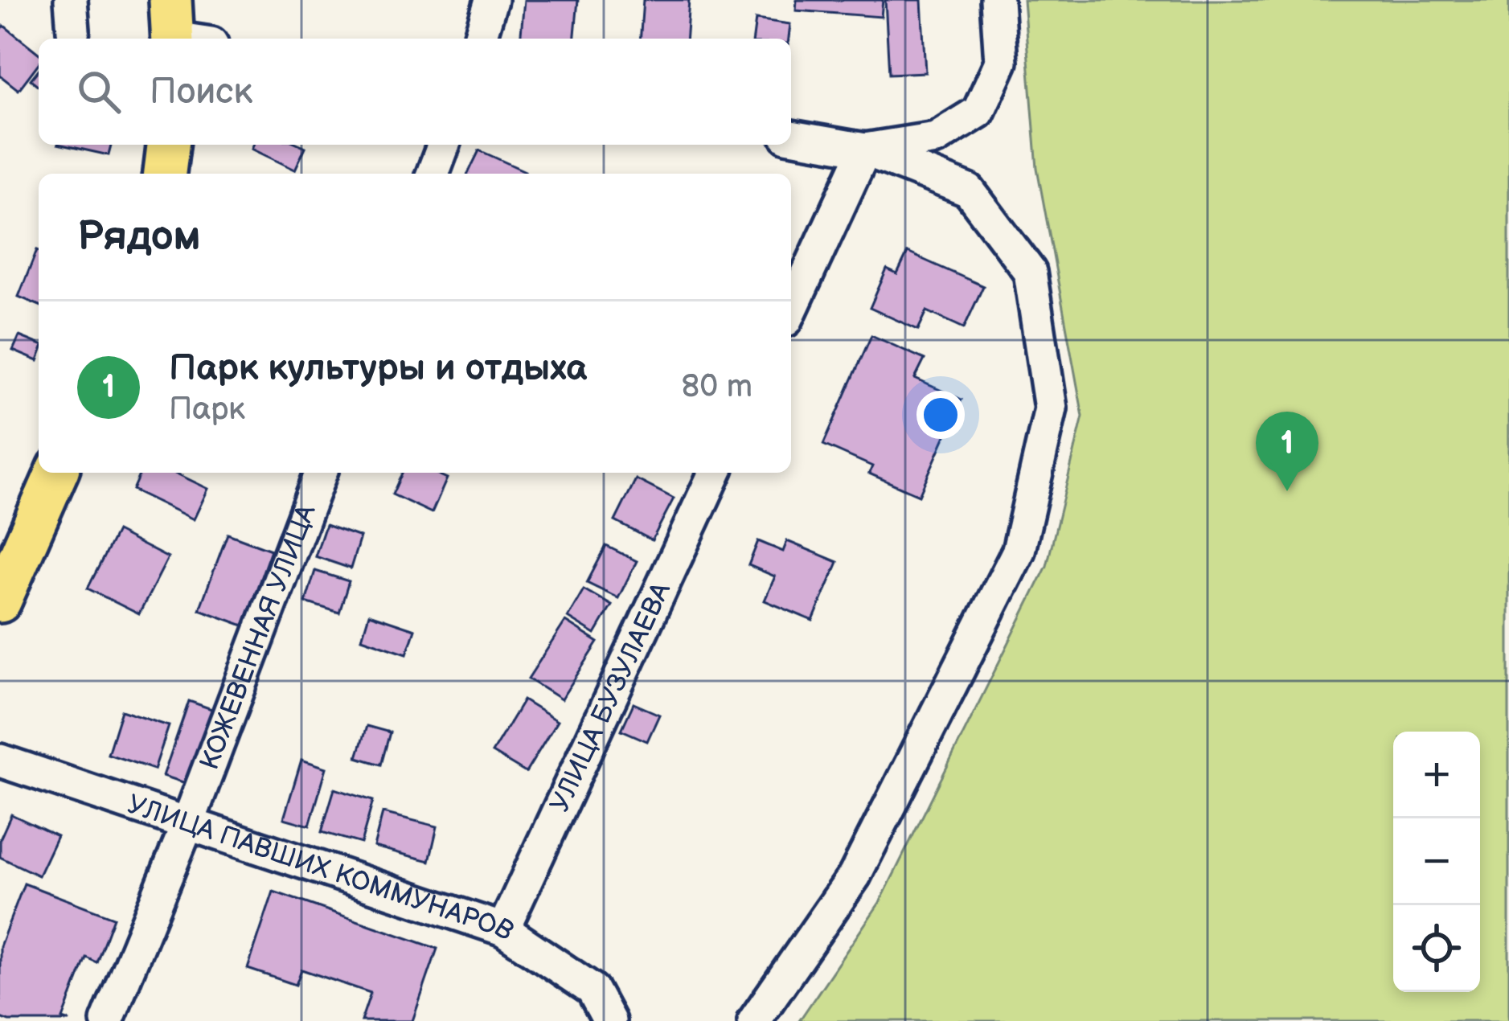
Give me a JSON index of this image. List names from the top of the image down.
{
  "streets": {
    "street": ["КОЖЕВЕННАЯ УЛИЦА", "УЛИЦА БУЗУЛАЕВА", "УЛИЦА ПАВШИХ КОММУНАРОВ"]
  },
  "crossings": [
    ["КОЖЕВЕННАЯ УЛИЦА", "УЛИЦА ПАВШИХ КОММУНАРОВ"],
    ["УЛИЦА БУЗУЛАЕВА", "УЛИЦА ПАВШИХ КОММУНАРОВ"]
  ],
  "page": {
    "search": "Поиск",
    "heading": "Рядом",
    "list": [
      {
        "mark": "1",
        "name": "Парк культуры и отдыха",
        "note": "Парк",
        "value": "80 m"
      }
    ],
    "pins": "1",
    "map_buttons": ["+", "−"]
  }
}
